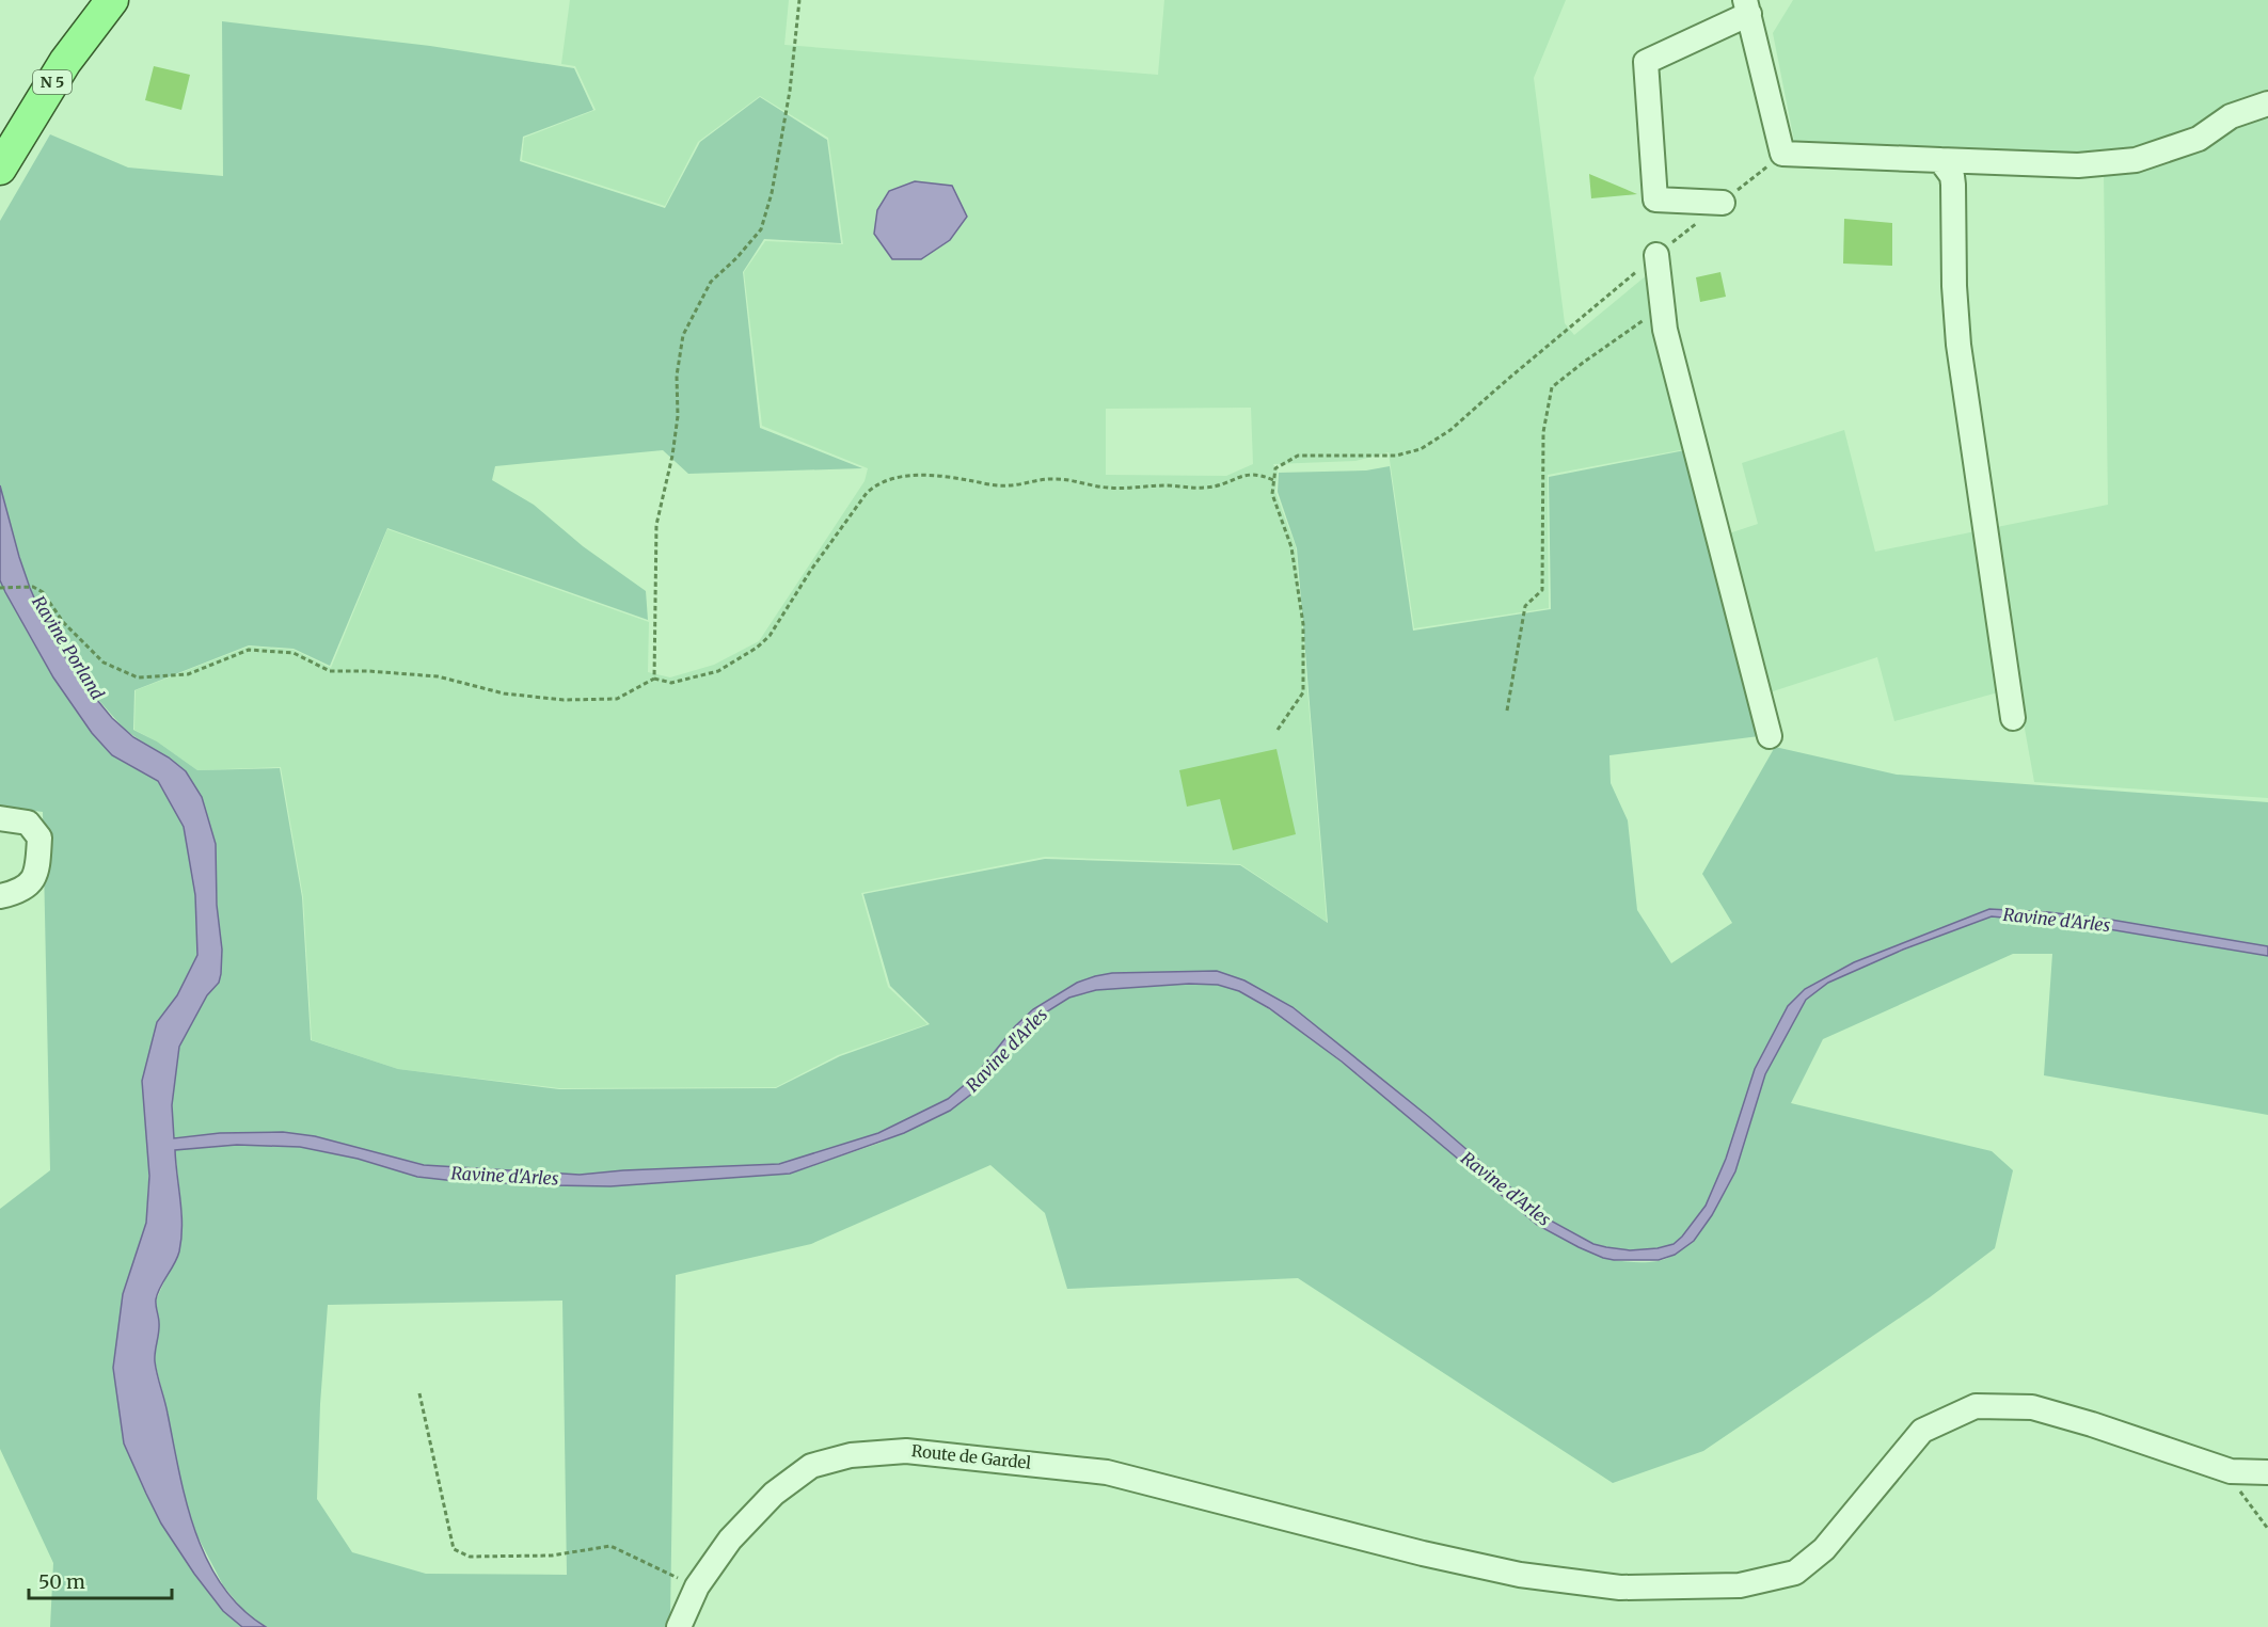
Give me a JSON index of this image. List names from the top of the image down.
{
  "streets": {
    "main road": ["N 5"],
    "street": ["Route de Gardel"]
  },
  "water": ["Ravine Porland", "Ravine d'Arles"],
  "scale_bar": "50 m"
}
